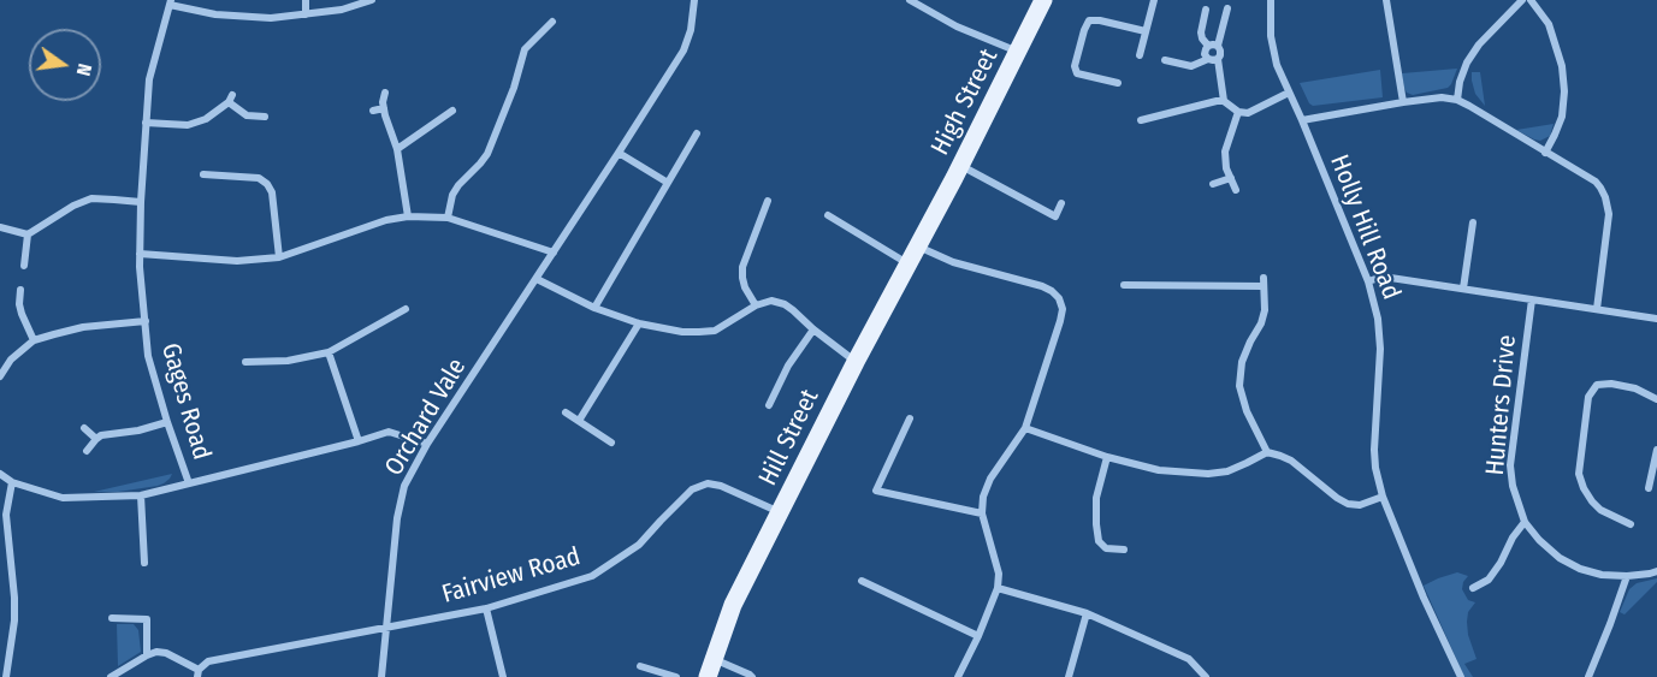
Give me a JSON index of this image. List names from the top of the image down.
{
  "streets": {
    "main road": ["High Street", "Hill Street"],
    "street": [
      "Holly Hill Road",
      "Gages Road",
      "Hunters Drive",
      "Orchard Vale",
      "Fairview Road"
    ]
  },
  "crossings": [
    ["High Street", "Hill Street"],
    ["Gages Road", "Orchard Vale"],
    ["Orchard Vale", "Fairview Road"],
    ["Hill Street", "Fairview Road"]
  ],
  "north": "right"
}
